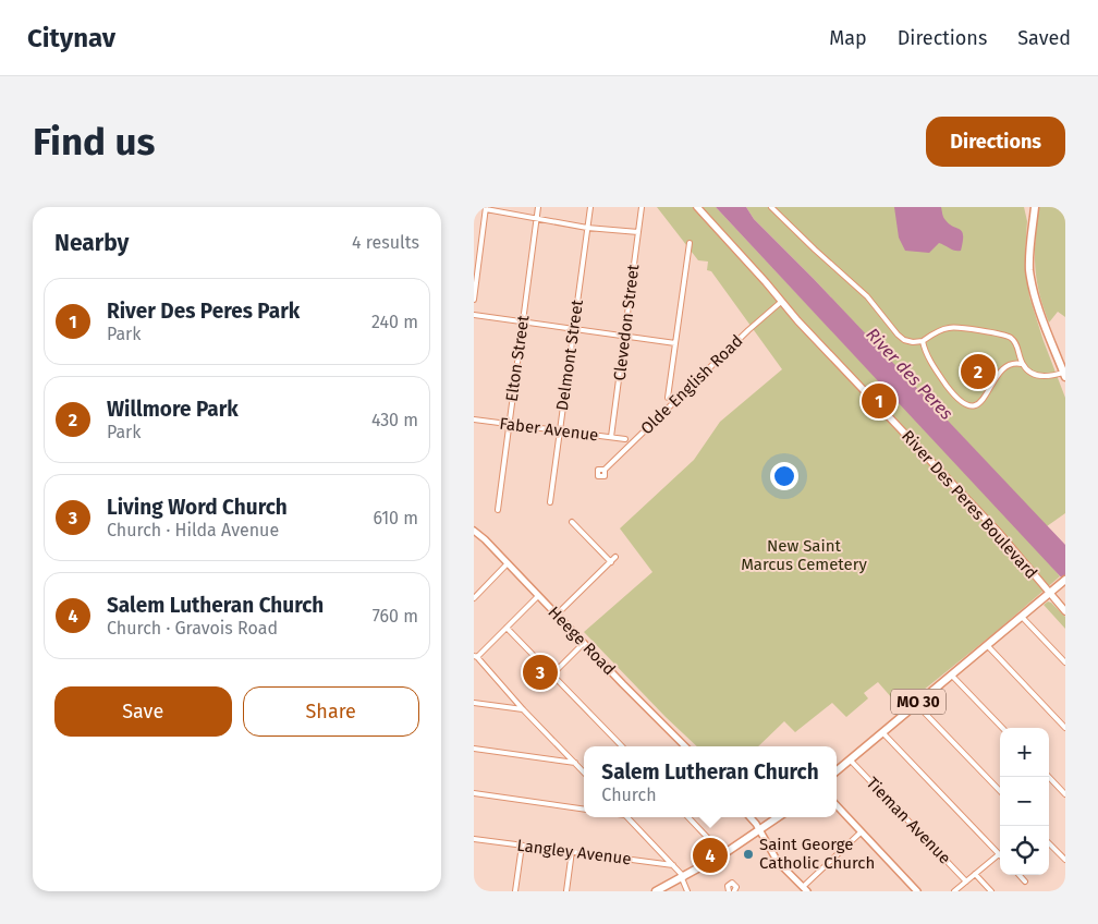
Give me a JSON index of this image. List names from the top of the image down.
{
  "streets": {
    "main road": ["River Des Peres Boulevard", "MO 30"],
    "street": [
      "Clevedon Street",
      "Delmont Street",
      "Elton Street",
      "Olde English Road",
      "Faber Avenue",
      "Heege Road",
      "Tieman Avenue",
      "Langley Avenue"
    ]
  },
  "crossings": [
    ["Clevedon Street", "Faber Avenue"],
    ["Delmont Street", "Faber Avenue"],
    ["Elton Street", "Faber Avenue"],
    ["Olde English Road", "River Des Peres Boulevard"],
    ["River Des Peres Boulevard", "MO 30"],
    ["MO 30", "Tieman Avenue"]
  ],
  "water": ["River des Peres"],
  "parks": ["New Saint Marcus Cemetery"],
  "places": ["Saint George Catholic Church"],
  "page": {
    "header": "Citynav",
    "nav": ["Map", "Directions", "Saved"],
    "buttons": [
      "Directions",
      ["Save", "Share"]
    ],
    "title": "Find us",
    "heading": ["Nearby", "4 results"],
    "list": [
      {
        "mark": "1",
        "name": "River Des Peres Park",
        "note": "Park",
        "value": "240 m"
      },
      {
        "mark": "2",
        "name": "Willmore Park",
        "note": "Park",
        "value": "430 m"
      },
      {
        "mark": "3",
        "name": "Living Word Church",
        "note": "Church · Hilda Avenue",
        "value": "610 m"
      },
      {
        "mark": "4",
        "name": "Salem Lutheran Church",
        "note": "Church · Gravois Road",
        "value": "760 m"
      }
    ],
    "pins": [
      "2",
      "1",
      "3",
      "4"
    ],
    "map_buttons": ["+", "−"],
    "popup": ["Salem Lutheran Church", "Church"]
  }
}
